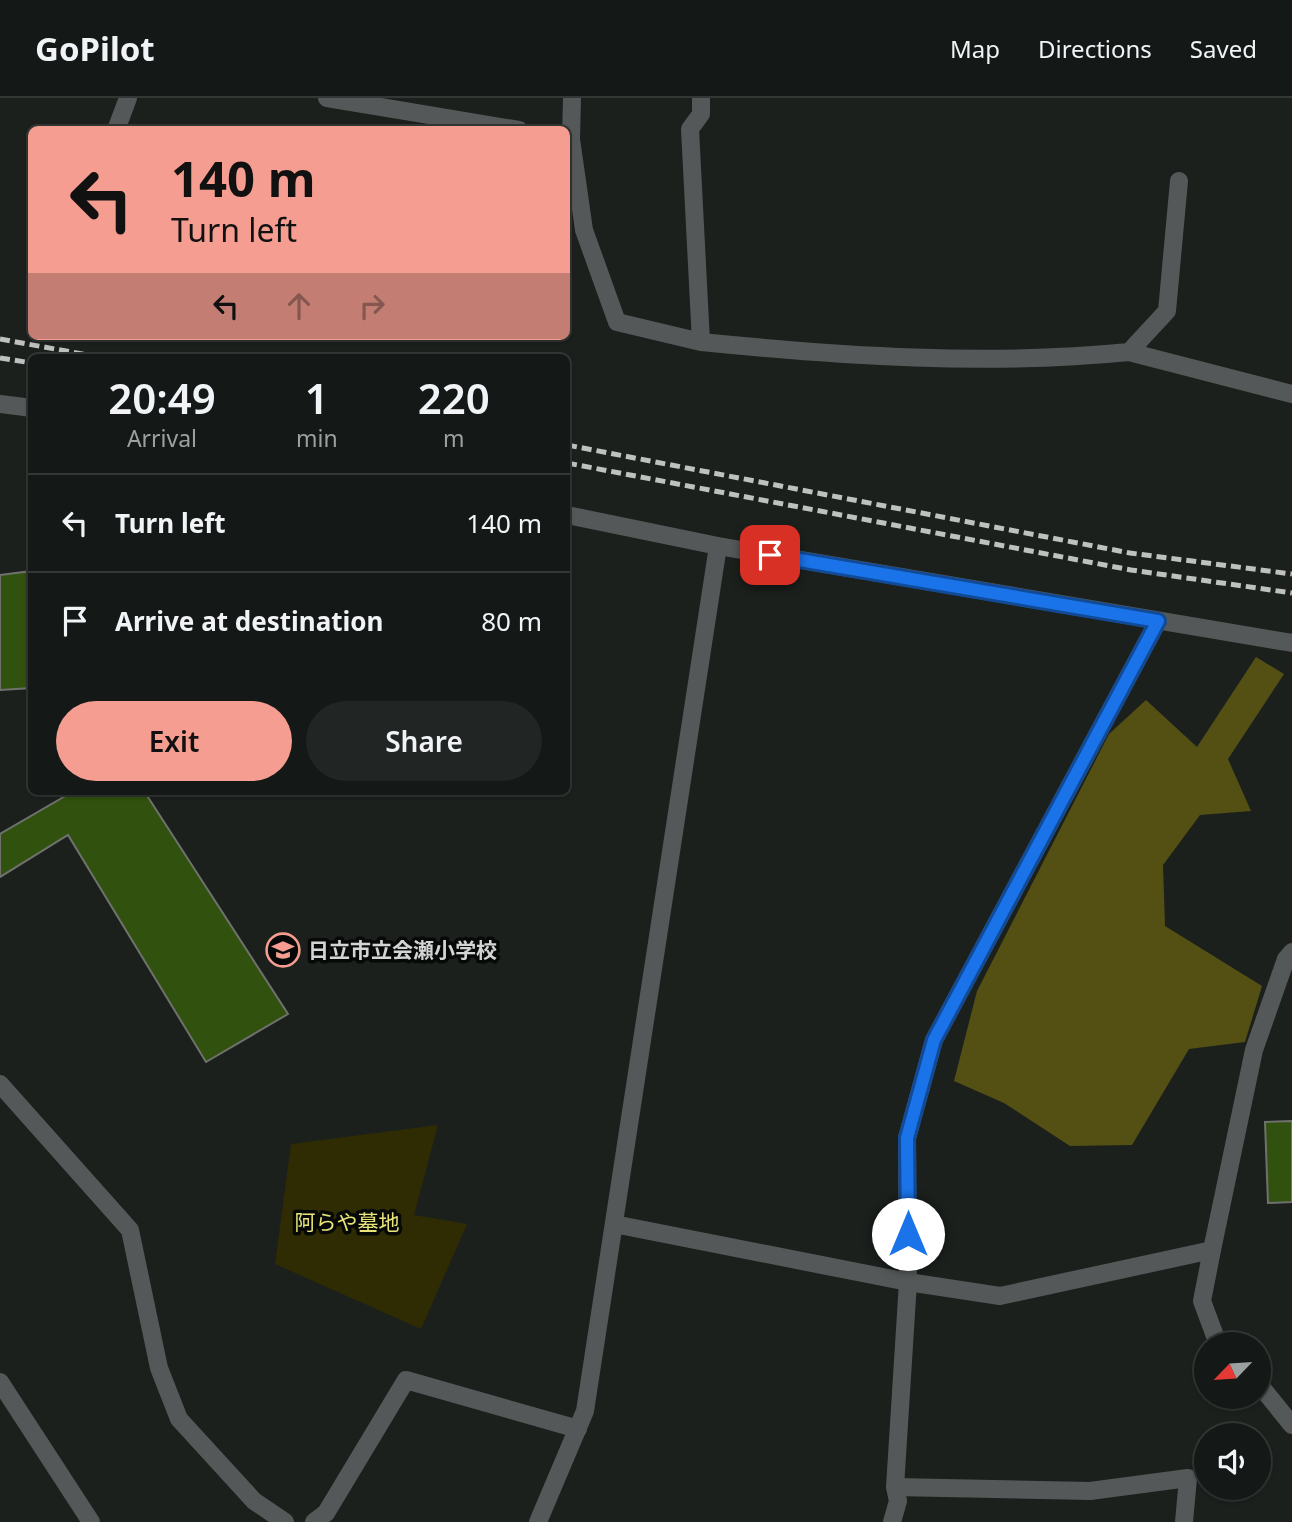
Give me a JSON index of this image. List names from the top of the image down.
{
  "parks": ["阿らや墓地"],
  "places": {
    "school or university": ["日立市立会瀬小学校"]
  },
  "north": "bottom left",
  "page": {
    "header": "GoPilot",
    "nav": ["Map", "Directions", "Saved"],
    "turn": ["140 m", "Turn left"],
    "eta": [
      "20:49",
      "Arrival",
      "1",
      "min",
      "220",
      "m"
    ],
    "list": [
      {
        "name": "Turn left",
        "value": "140 m"
      },
      {
        "name": "Arrive at destination",
        "value": "80 m"
      }
    ],
    "buttons": ["Exit", "Share"]
  }
}
